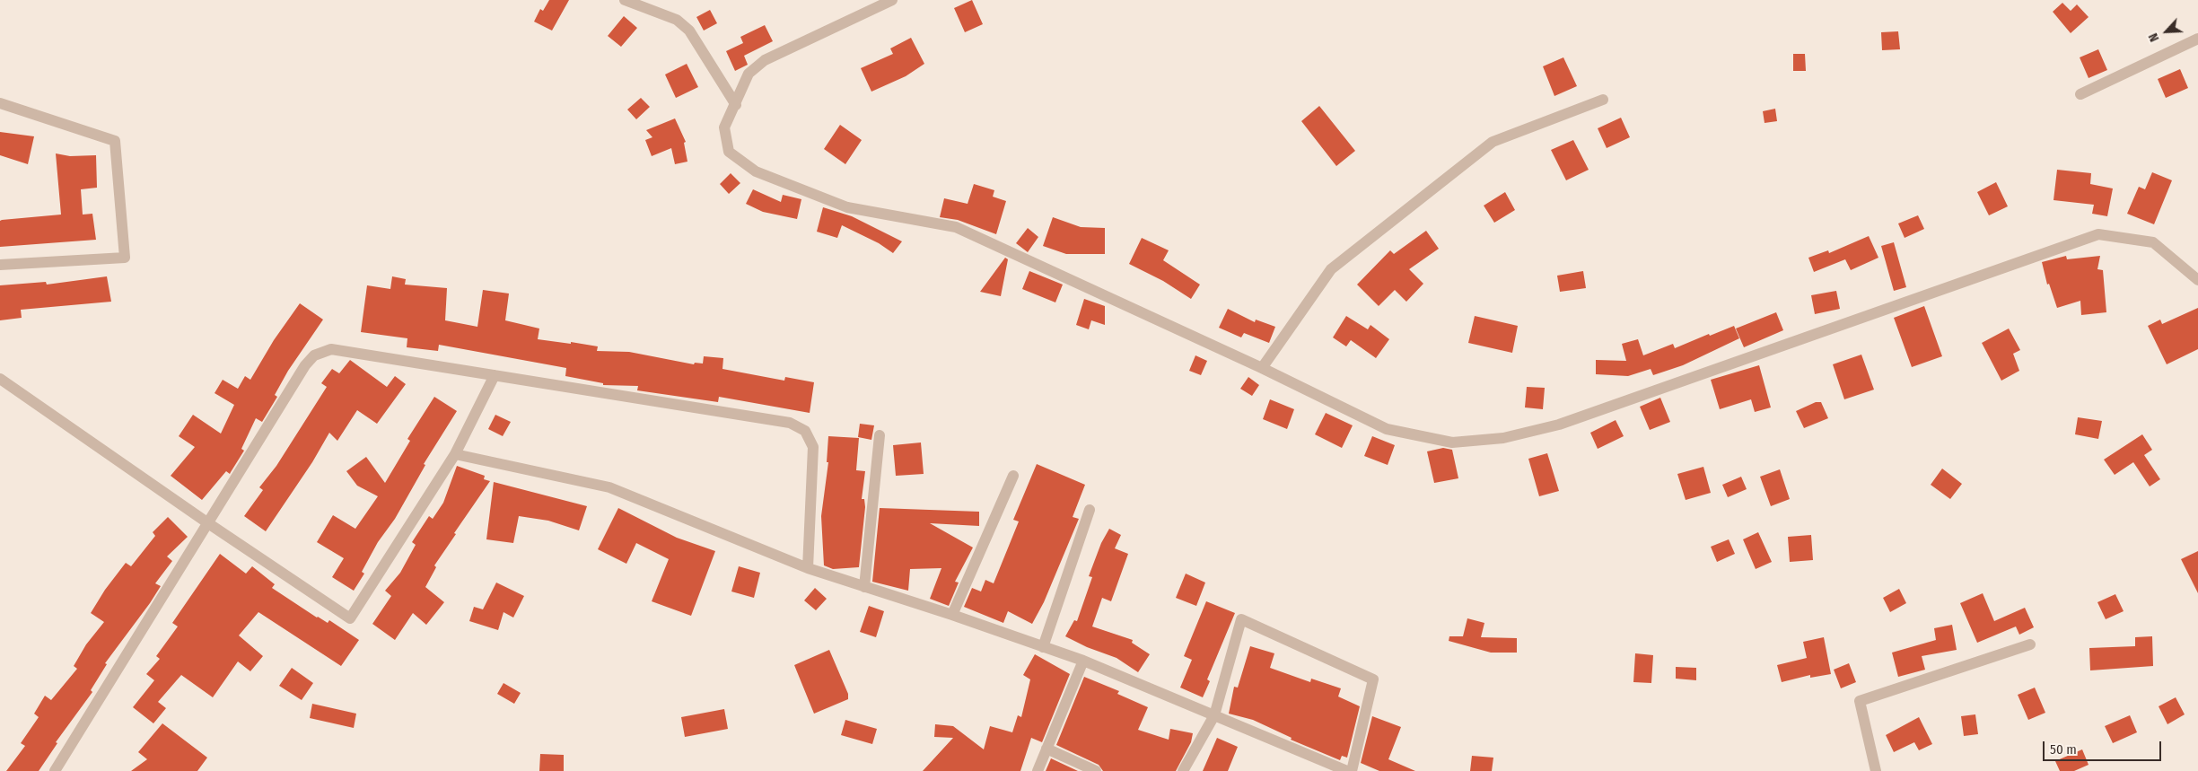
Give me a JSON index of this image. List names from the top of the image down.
{
  "scale_bar": "50 m",
  "north": "bottom left"
}
